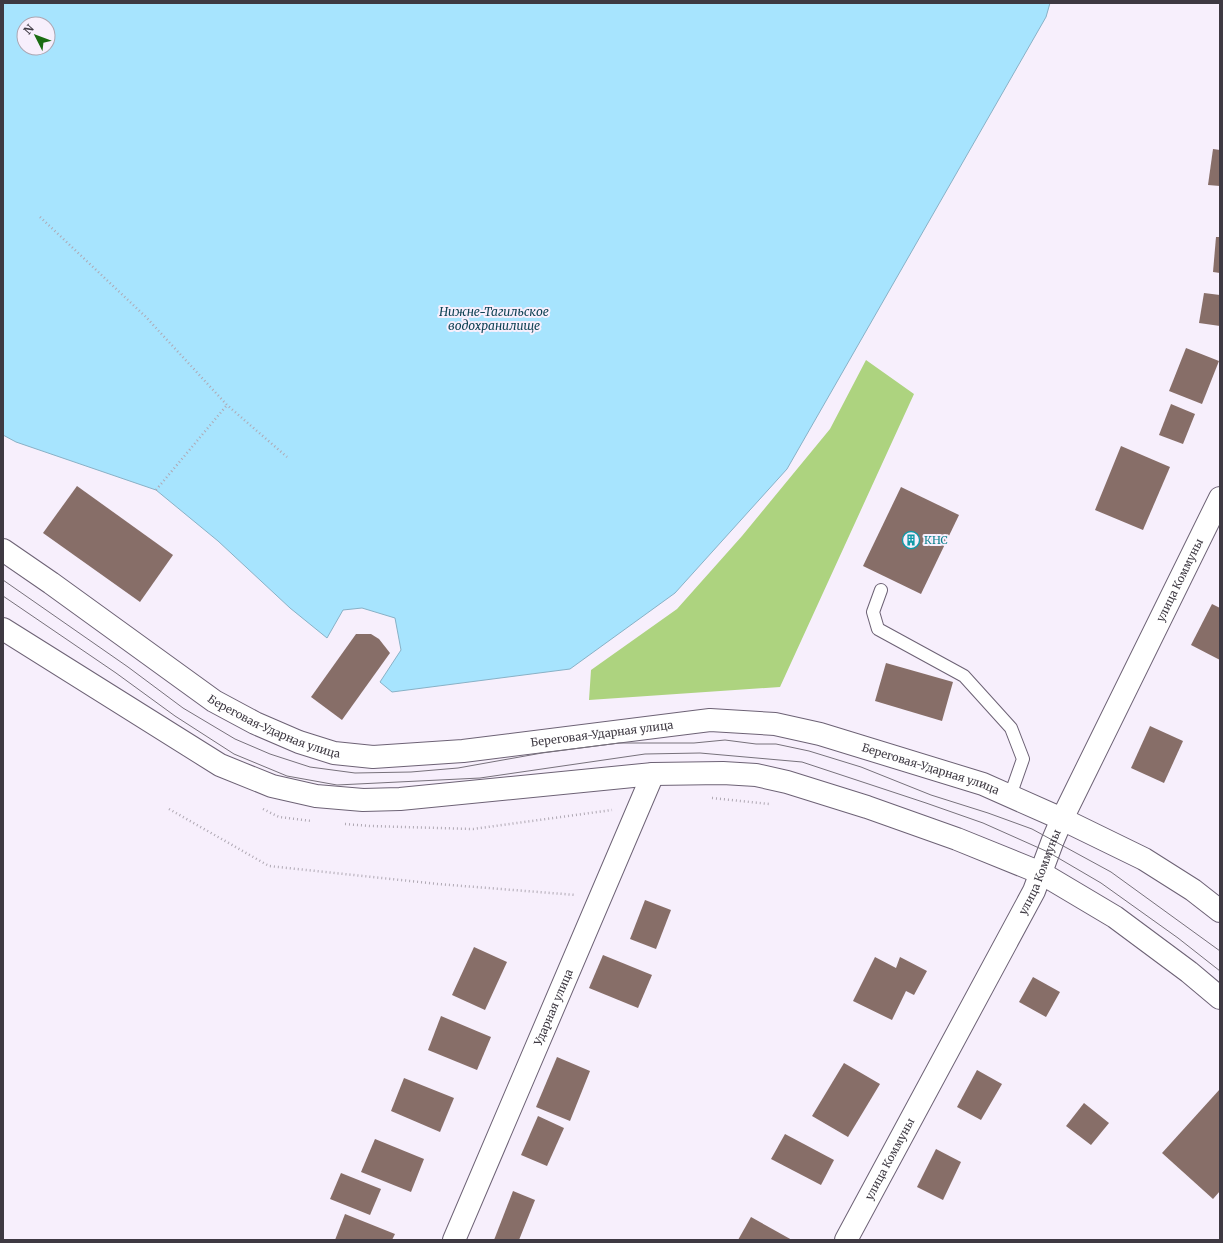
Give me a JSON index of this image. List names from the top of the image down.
{
  "streets": {
    "main road": ["улица Коммуны", "Береговая-Ударная улица", "Ударная улица"]
  },
  "crossings": [
    ["улица Коммуны", "Береговая-Ударная улица"]
  ],
  "water": ["Нижне-Тагильское водохранилище"],
  "places": {
    "building": ["КНС"]
  },
  "north": "top left"
}
